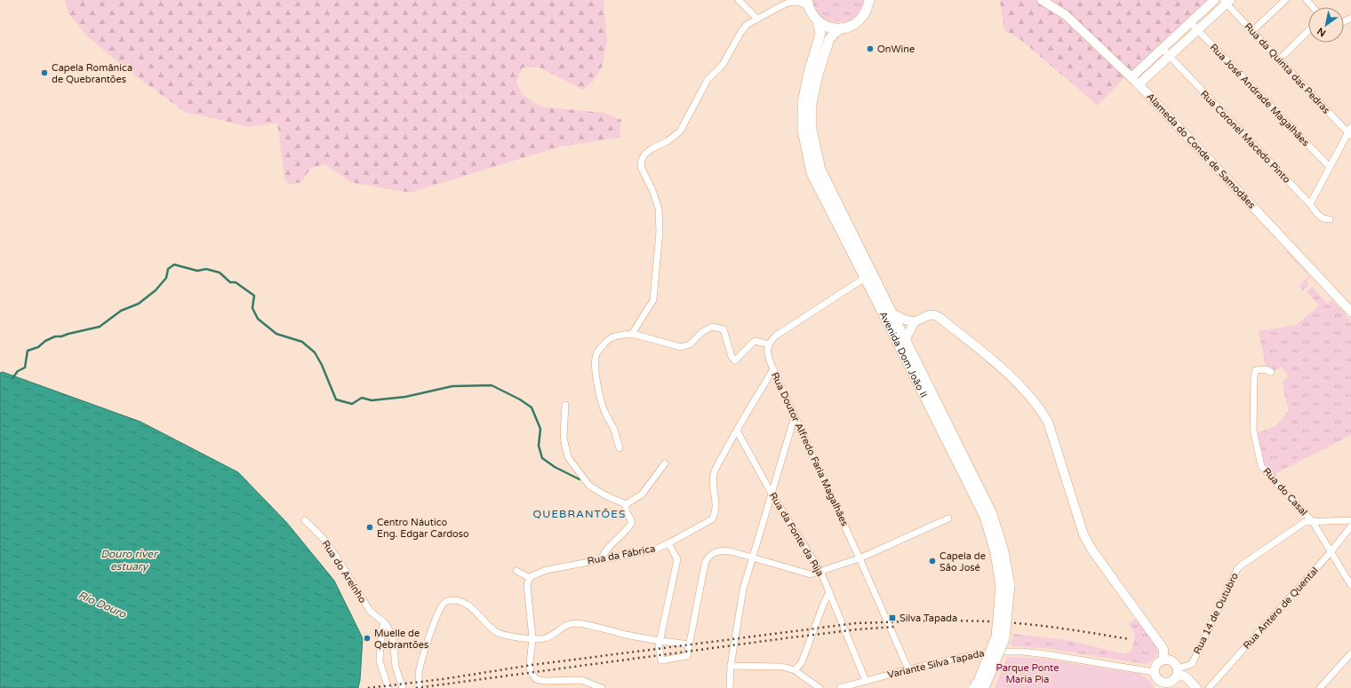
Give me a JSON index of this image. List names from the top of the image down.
{
  "streets": {
    "main road": ["Avenida Dom João II"],
    "street": [
      "Rua da Quinta das Pedras",
      "Rua José Andrade Magalhães",
      "Rua Coronel Macedo Pinto",
      "Alameda do Conde de Samodães",
      "Rua Doutor Alfredo Faria Magalhães",
      "Rua do Casal",
      "Rua da Fonte da Rija",
      "Rua da Fábrica",
      "Rua do Areínho",
      "Rua Antero de Quental",
      "Rua 14 de Outubro",
      "Variante Silva Tapada"
    ]
  },
  "crossings": [
    ["Rua Doutor Alfredo Faria Magalhães", "Rua da Fábrica"],
    ["Rua Doutor Alfredo Faria Magalhães", "Variante Silva Tapada"],
    ["Rua do Casal", "Rua 14 de Outubro"],
    ["Rua da Fonte da Rija", "Rua da Fábrica"],
    ["Rua da Fonte da Rija", "Variante Silva Tapada"],
    ["Rua 14 de Outubro", "Variante Silva Tapada"]
  ],
  "districts": ["QUEBRANTÕES"],
  "water": ["Douro river estuary", "Rio Douro"],
  "parks": ["Parque Ponte Maria Pia"],
  "places": {
    "other": [
      "OnWine",
      "Capela Românica de Quebrantões",
      "Centro Náutico Eng. Edgar Cardoso",
      "Capela de São José",
      "Muelle de Qebrantões"
    ],
    "transit": ["Silva Tapada"]
  },
  "north": "bottom left"
}
